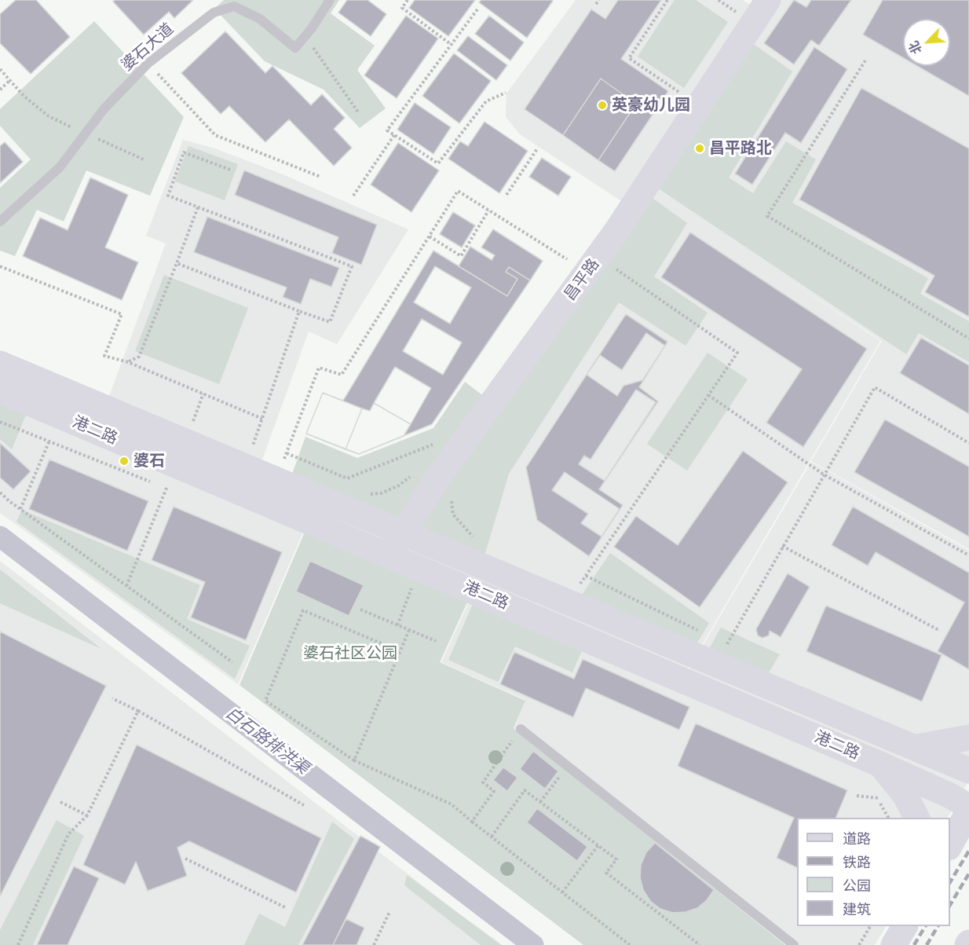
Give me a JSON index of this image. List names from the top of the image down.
{
  "streets": {
    "street": ["昌平路", "港二路"],
    "lane": ["婆石大道"]
  },
  "crossings": [
    ["昌平路", "港二路"]
  ],
  "water": ["白石路排洪渠"],
  "parks": ["婆石社区公园"],
  "places": ["英豪幼儿园", "昌平路北", "婆石"],
  "legend": [
    "道路",
    "铁路",
    "公园",
    "建筑"
  ],
  "north": "bottom left"
}
